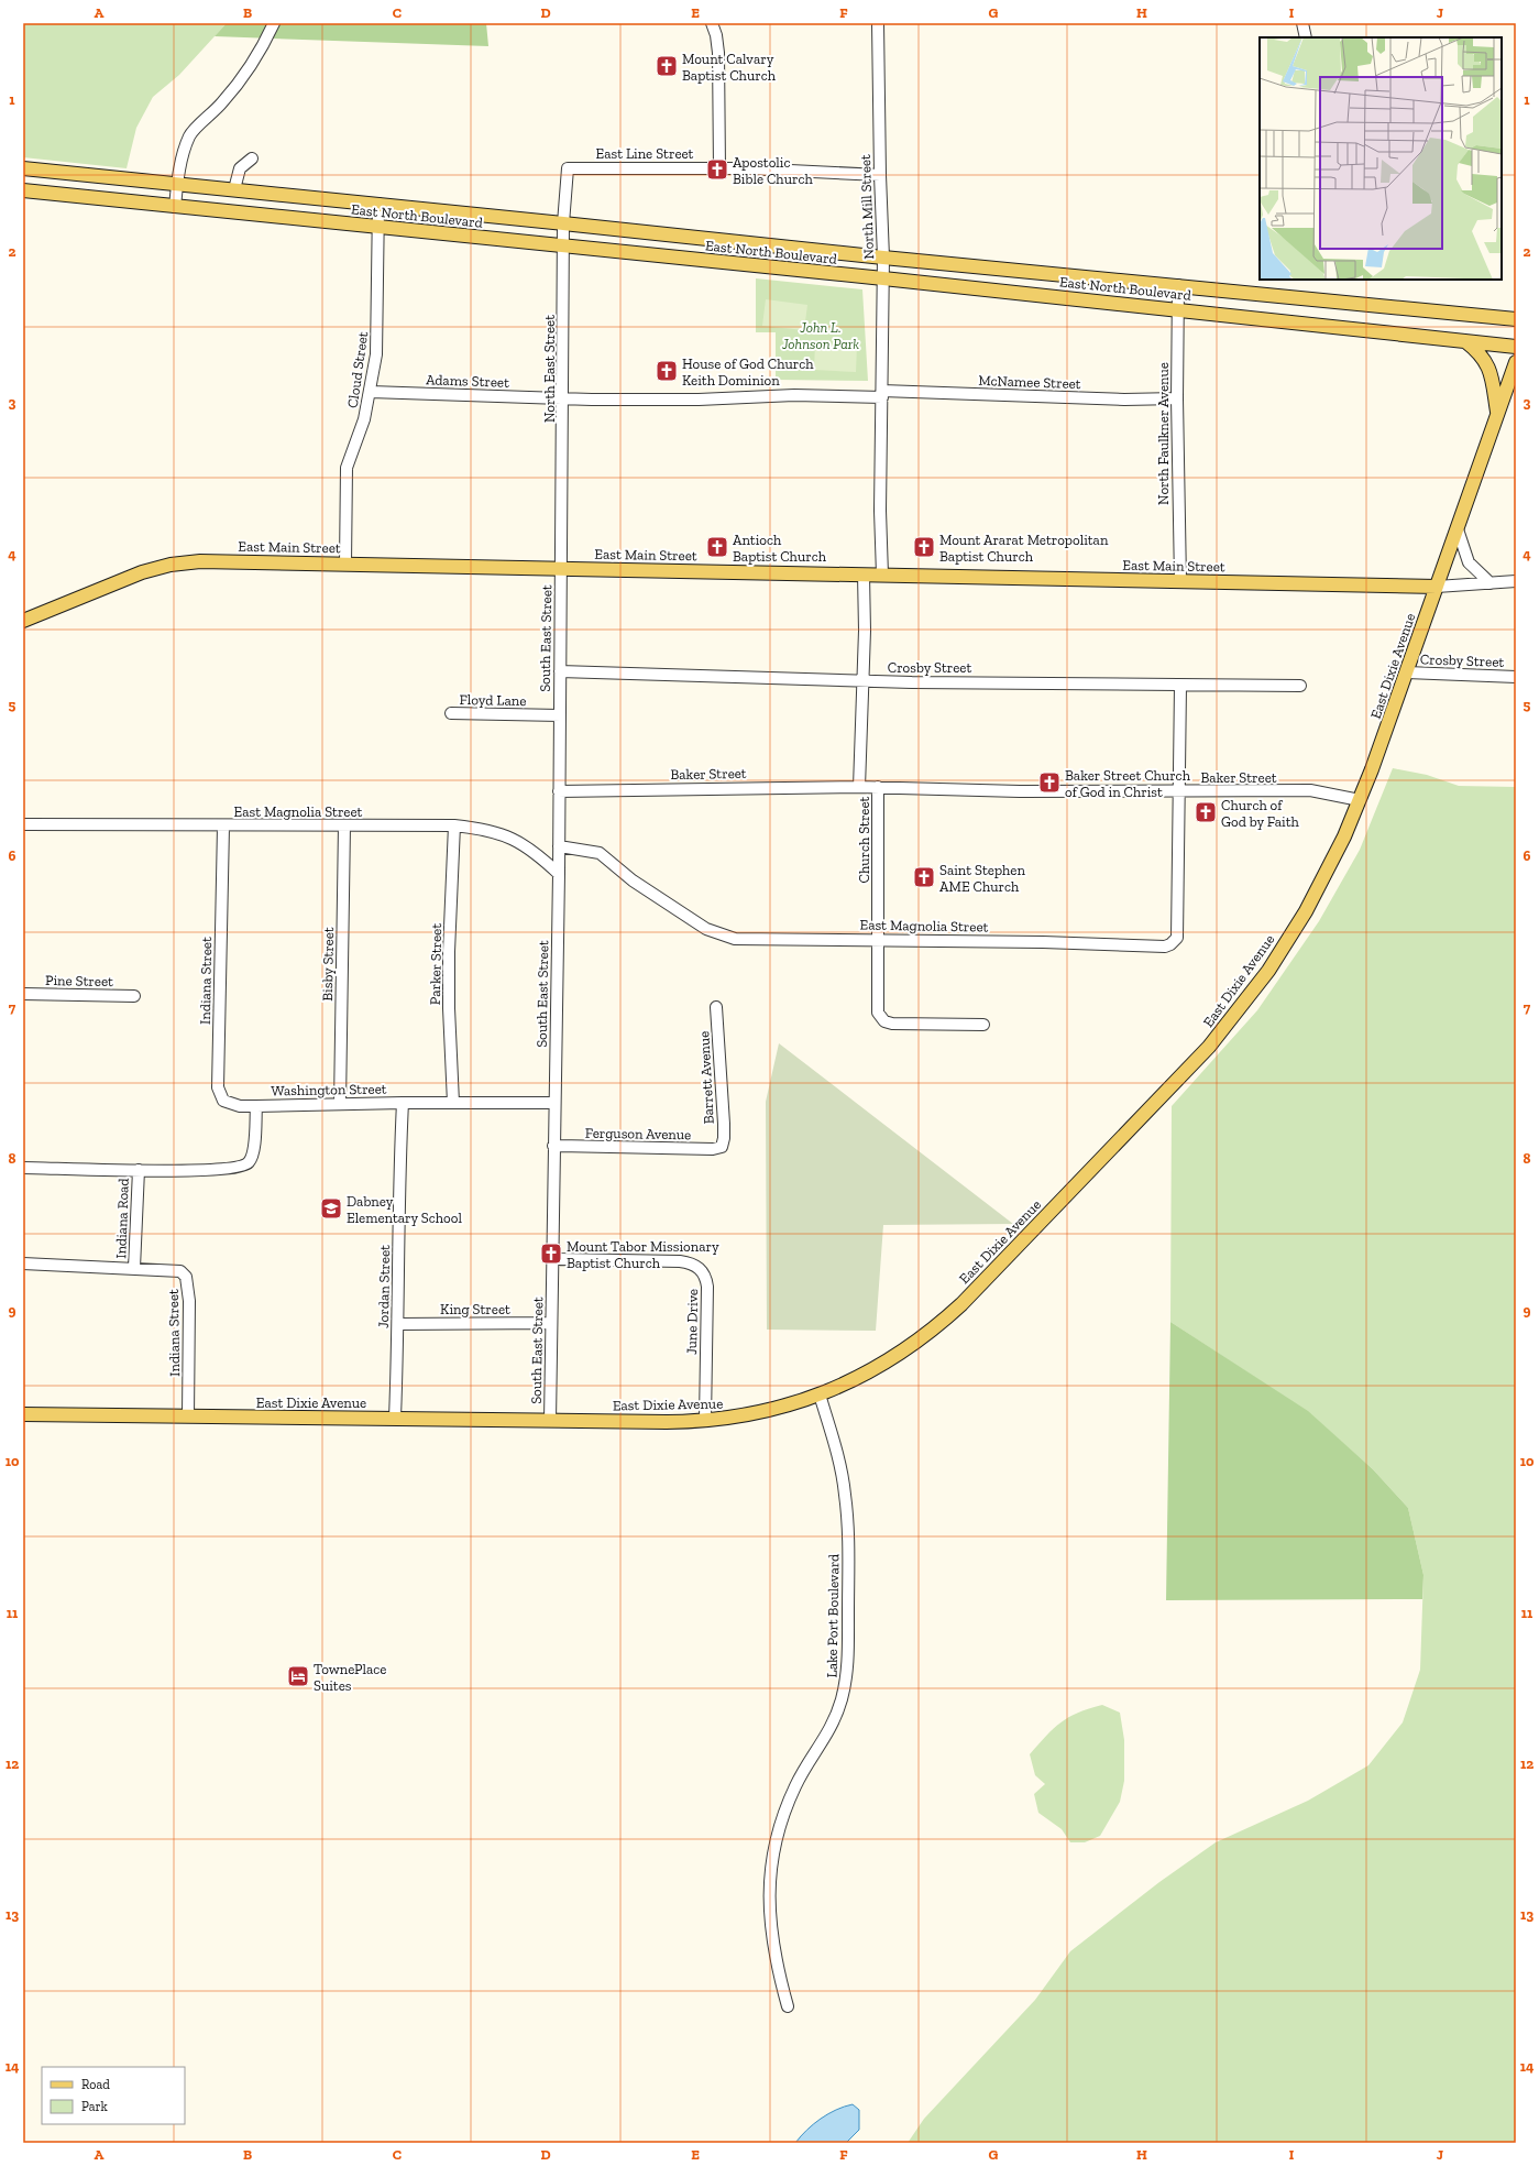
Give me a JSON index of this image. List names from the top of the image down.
{
  "streets": {
    "main road": ["East North Boulevard", "East Main Street", "East Dixie Avenue"],
    "street": [
      "East Line Street",
      "North Mill Street",
      "North East Street",
      "Cloud Street",
      "Adams Street",
      "McNamee Street",
      "North Faulkner Avenue",
      "South East Street",
      "Crosby Street",
      "Floyd Lane",
      "Baker Street",
      "East Magnolia Street",
      "Church Street",
      "Bisby Street",
      "Parker Street",
      "Pine Street",
      "Indiana Street",
      "Barrett Avenue",
      "Washington Street",
      "Ferguson Avenue",
      "Indiana Road",
      "Jordan Street",
      "King Street",
      "June Drive",
      "Lake Port Boulevard"
    ]
  },
  "crossings": [
    ["East Line Street", "North Mill Street"],
    ["East Line Street", "North East Street"],
    ["North Mill Street", "East North Boulevard"],
    ["North Mill Street", "McNamee Street"],
    ["North Mill Street", "East Main Street"],
    ["East North Boulevard", "North East Street"],
    ["East North Boulevard", "Cloud Street"],
    ["East North Boulevard", "North Faulkner Avenue"],
    ["North East Street", "Adams Street"],
    ["North East Street", "McNamee Street"],
    ["North East Street", "East Main Street"],
    ["North East Street", "South East Street"],
    ["Cloud Street", "Adams Street"],
    ["Cloud Street", "East Main Street"],
    ["Adams Street", "McNamee Street"],
    ["McNamee Street", "North Faulkner Avenue"],
    ["North Faulkner Avenue", "East Main Street"],
    ["East Main Street", "South East Street"],
    ["East Main Street", "East Dixie Avenue"],
    ["East Main Street", "Church Street"],
    ["South East Street", "Crosby Street"],
    ["South East Street", "East Dixie Avenue"],
    ["South East Street", "Floyd Lane"],
    ["South East Street", "Baker Street"],
    ["South East Street", "East Magnolia Street"],
    ["South East Street", "Washington Street"],
    ["South East Street", "Ferguson Avenue"],
    ["South East Street", "King Street"],
    ["South East Street", "June Drive"],
    ["Crosby Street", "East Dixie Avenue"],
    ["Crosby Street", "Church Street"],
    ["East Dixie Avenue", "Baker Street"],
    ["East Dixie Avenue", "Indiana Street"],
    ["East Dixie Avenue", "Jordan Street"],
    ["East Dixie Avenue", "June Drive"],
    ["East Dixie Avenue", "Lake Port Boulevard"],
    ["Baker Street", "East Magnolia Street"],
    ["Baker Street", "Church Street"],
    ["East Magnolia Street", "Church Street"],
    ["East Magnolia Street", "Bisby Street"],
    ["East Magnolia Street", "Parker Street"],
    ["East Magnolia Street", "Indiana Street"],
    ["Bisby Street", "Washington Street"],
    ["Parker Street", "Washington Street"],
    ["Indiana Street", "Washington Street"],
    ["Indiana Street", "Indiana Road"],
    ["Barrett Avenue", "Ferguson Avenue"],
    ["Washington Street", "Indiana Road"],
    ["Washington Street", "Jordan Street"],
    ["Jordan Street", "King Street"]
  ],
  "parks": ["John L. Johnson Park"],
  "places": {
    "church": [
      "Mount Calvary Baptist Church",
      "Apostolic Bible Church",
      "House of God Church Keith Dominion",
      "Antioch Baptist Church",
      "Mount Ararat Metropolitan Baptist Church",
      "Baker Street Church of God in Christ",
      "Church of God by Faith",
      "Saint Stephen AME Church",
      "Mount Tabor Missionary Baptist Church"
    ],
    "school or university": ["Dabney Elementary School"],
    "hotel": ["TownePlace Suites"]
  },
  "legend": ["Road", "Park"],
  "grid": {
    "columns": [
      "A",
      "B",
      "C",
      "D",
      "E",
      "F",
      "G",
      "H",
      "I",
      "J"
    ],
    "rows": [
      "1",
      "2",
      "3",
      "4",
      "5",
      "6",
      "7",
      "8",
      "9",
      "10",
      "11",
      "12",
      "13",
      "14"
    ]
  }
}
